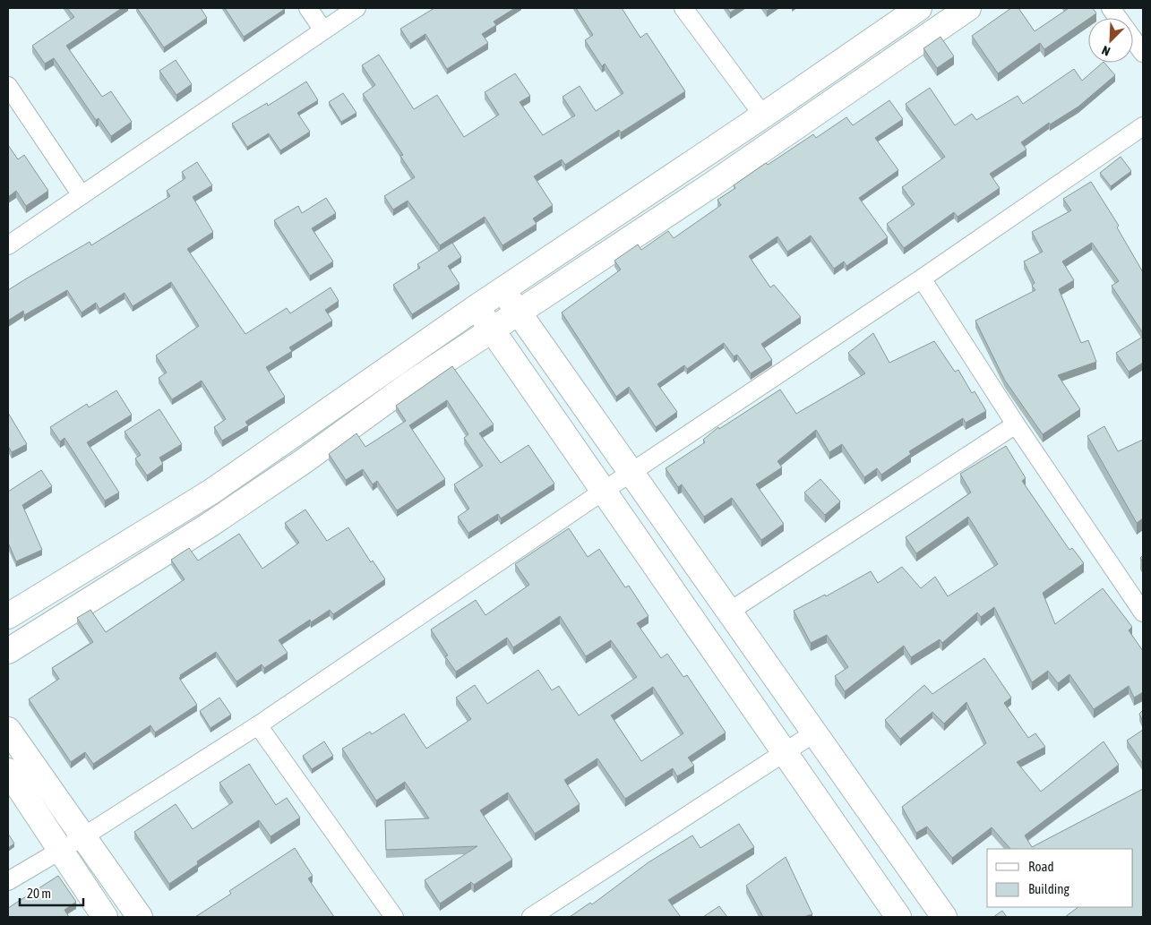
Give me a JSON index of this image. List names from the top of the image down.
{
  "legend": ["Road", "Building"],
  "scale_bar": "20 m",
  "north": "bottom left"
}
